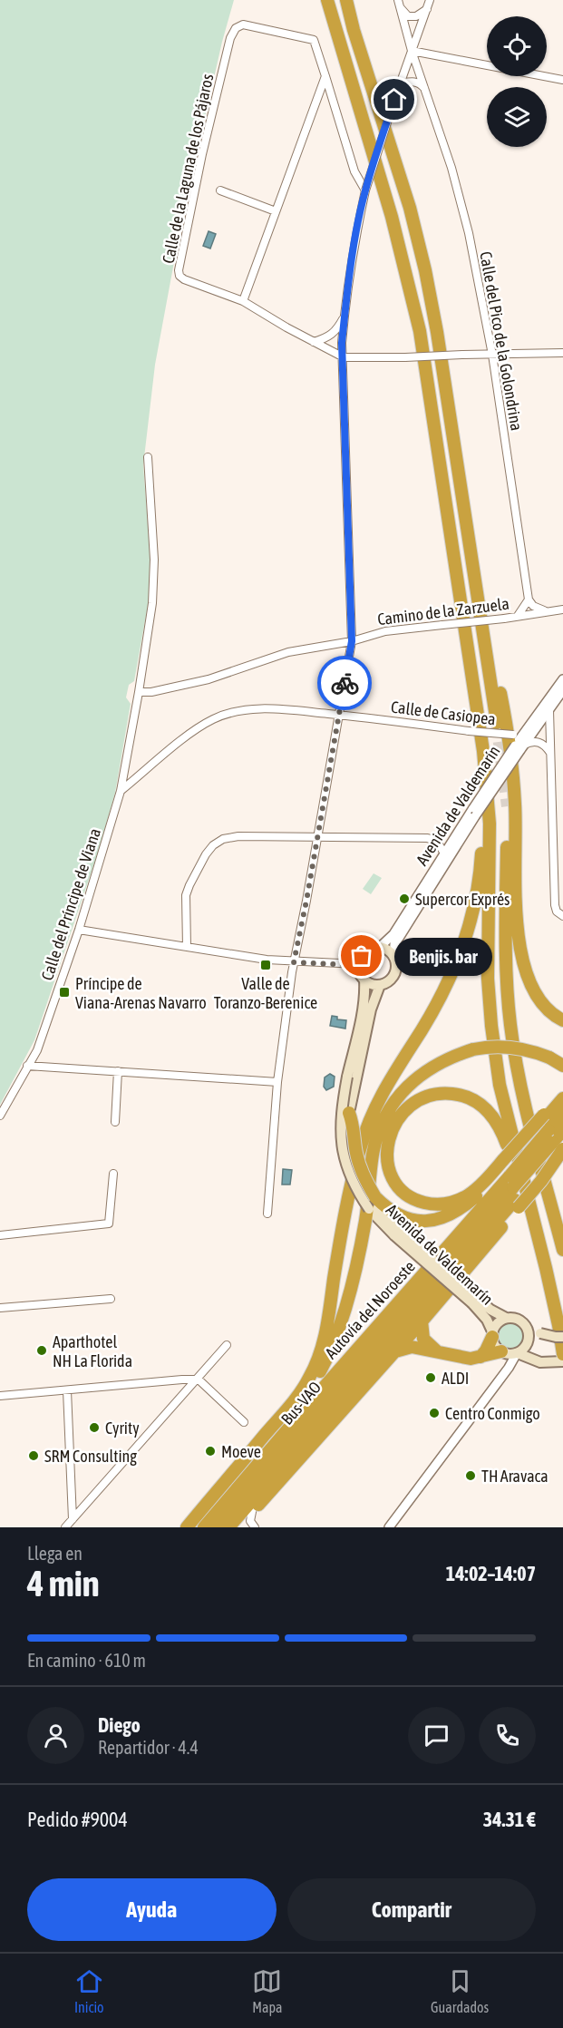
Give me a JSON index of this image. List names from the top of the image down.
{
  "streets": {
    "highway": ["Autovía del Noroeste", "Bus-VAO"],
    "main road": ["Avenida de Valdemarín"],
    "street": [
      "Calle de la Laguna de los Pájaros",
      "Calle del Pico de la Golondrina",
      "Camino de la Zarzuela",
      "Calle de Casiopea",
      "Calle del Príncipe de Viana"
    ]
  },
  "crossings": [
    ["Calle de la Laguna de los Pájaros", "Calle del Pico de la Golondrina"],
    ["Camino de la Zarzuela", "Calle del Príncipe de Viana"],
    ["Calle de Casiopea", "Avenida de Valdemarín"],
    ["Calle de Casiopea", "Calle del Príncipe de Viana"],
    ["Autovía del Noroeste", "Bus-VAO"]
  ],
  "places": {
    "other": [
      "Supercor Exprés",
      "Benjis. bar",
      "Aparthotel NH La Florida",
      "ALDI",
      "Centro Conmigo",
      "Cyrity",
      "Moeve",
      "SRM Consulting",
      "TH Aravaca"
    ],
    "transit": ["Valle de Toranzo-Berenice", "Príncipe de Viana-Arenas Navarro"]
  },
  "page": {
    "bubble": "Benjis. bar",
    "heading": ["4 min", "Llega en", "14:02–14:07"],
    "panel": [
      "Diego",
      "Repartidor · 4.4",
      "Pedido #9004",
      "34.31 €"
    ],
    "bar": "En camino · 610 m",
    "buttons": ["Ayuda", "Compartir"],
    "tabs": ["Inicio", "Mapa", "Guardados"]
  }
}
